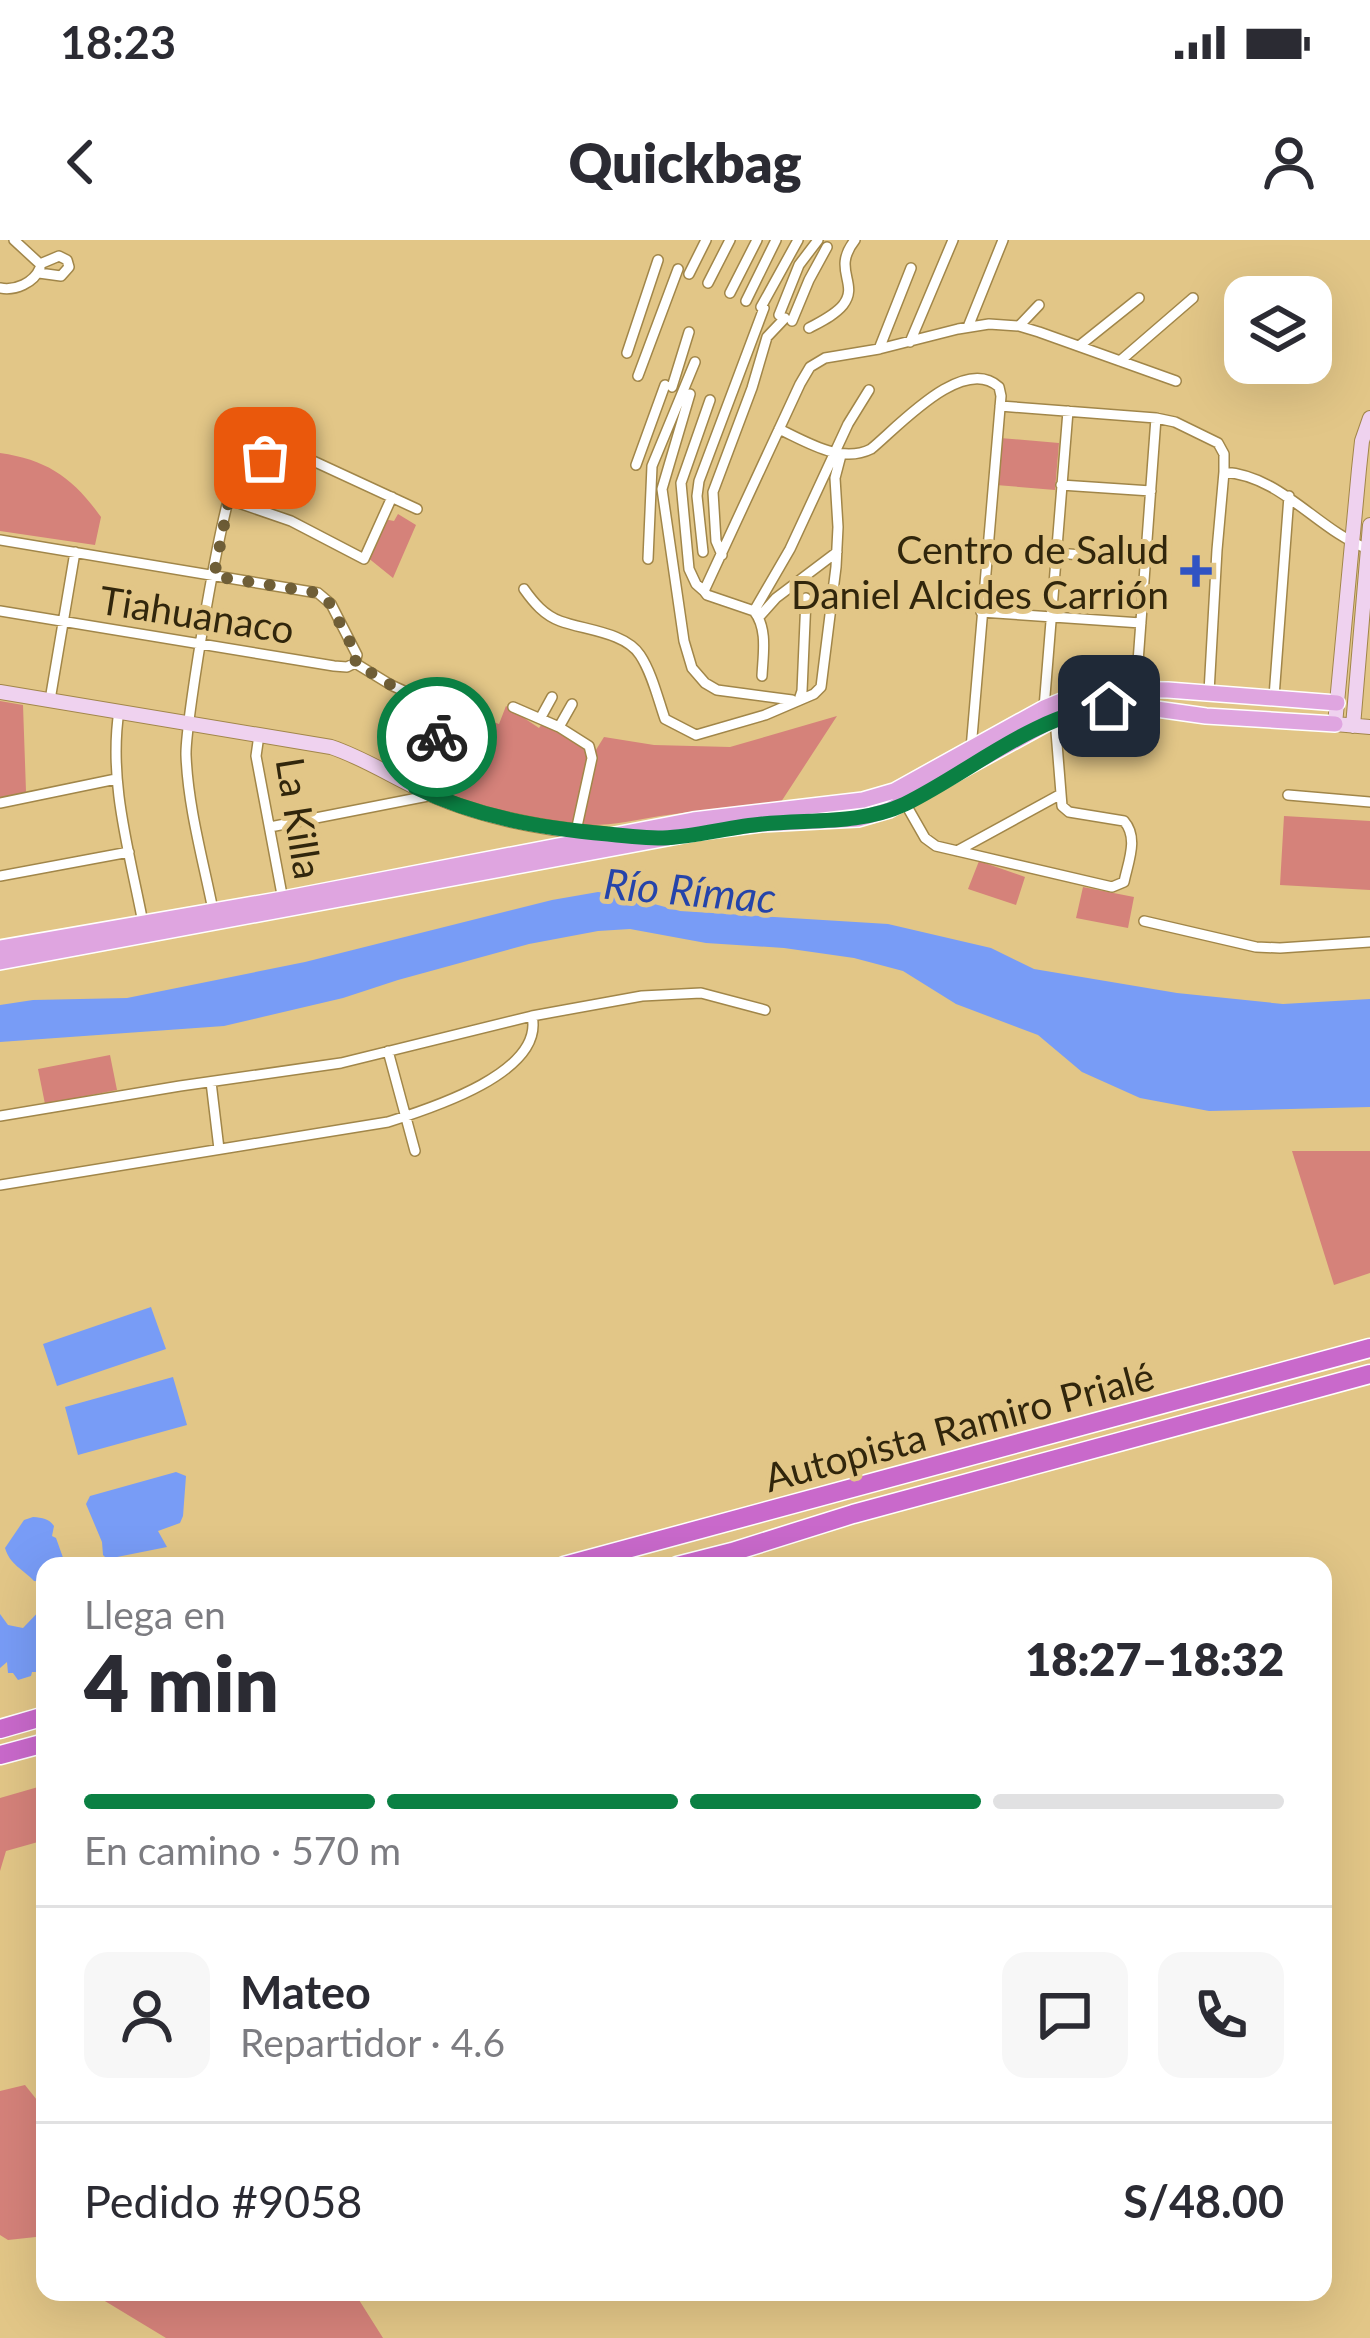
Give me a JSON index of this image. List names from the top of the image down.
{
  "streets": {
    "highway": ["Autopista Ramiro Prialé"],
    "street": ["Tiahuanaco", "La Killa"]
  },
  "water": ["Río Rímac"],
  "places": {
    "health": ["Centro de Salud Daniel Alcides Carrión"]
  },
  "page": {
    "status": "18:23",
    "header": "Quickbag",
    "heading": ["4 min", "Llega en", "18:27–18:32"],
    "panel": [
      "Mateo",
      "Repartidor · 4.6",
      "Pedido #9058",
      "S/48.00"
    ],
    "bar": "En camino · 570 m"
  }
}
